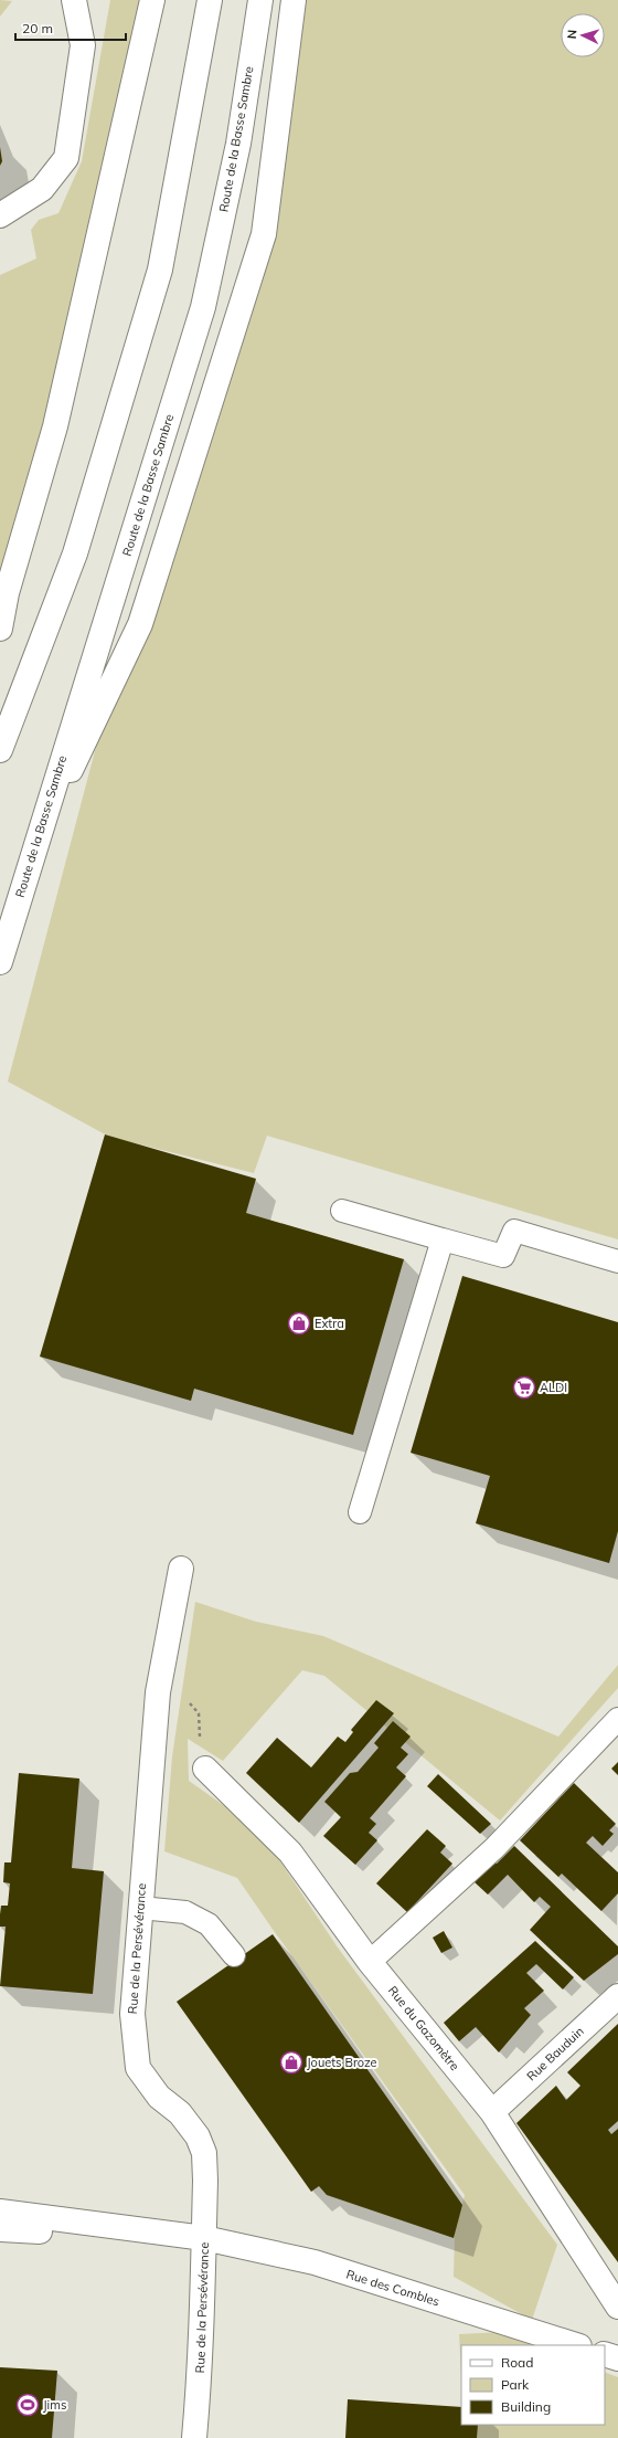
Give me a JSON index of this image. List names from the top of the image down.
{
  "streets": {
    "main road": [
      "Route de la Basse Sambre",
      "Rue de la Persévérance",
      "Rue du Gazomètre",
      "Rue Bauduin",
      "Rue des Combles"
    ]
  },
  "crossings": [
    ["Rue de la Persévérance", "Rue des Combles"],
    ["Rue du Gazomètre", "Rue Bauduin"]
  ],
  "places": {
    "shop": ["Extra", "Jouets Broze"],
    "supermarket": ["ALDI"],
    "sports": ["Jims"]
  },
  "legend": ["Road", "Park", "Building"],
  "scale_bar": "20 m",
  "north": "left"
}
